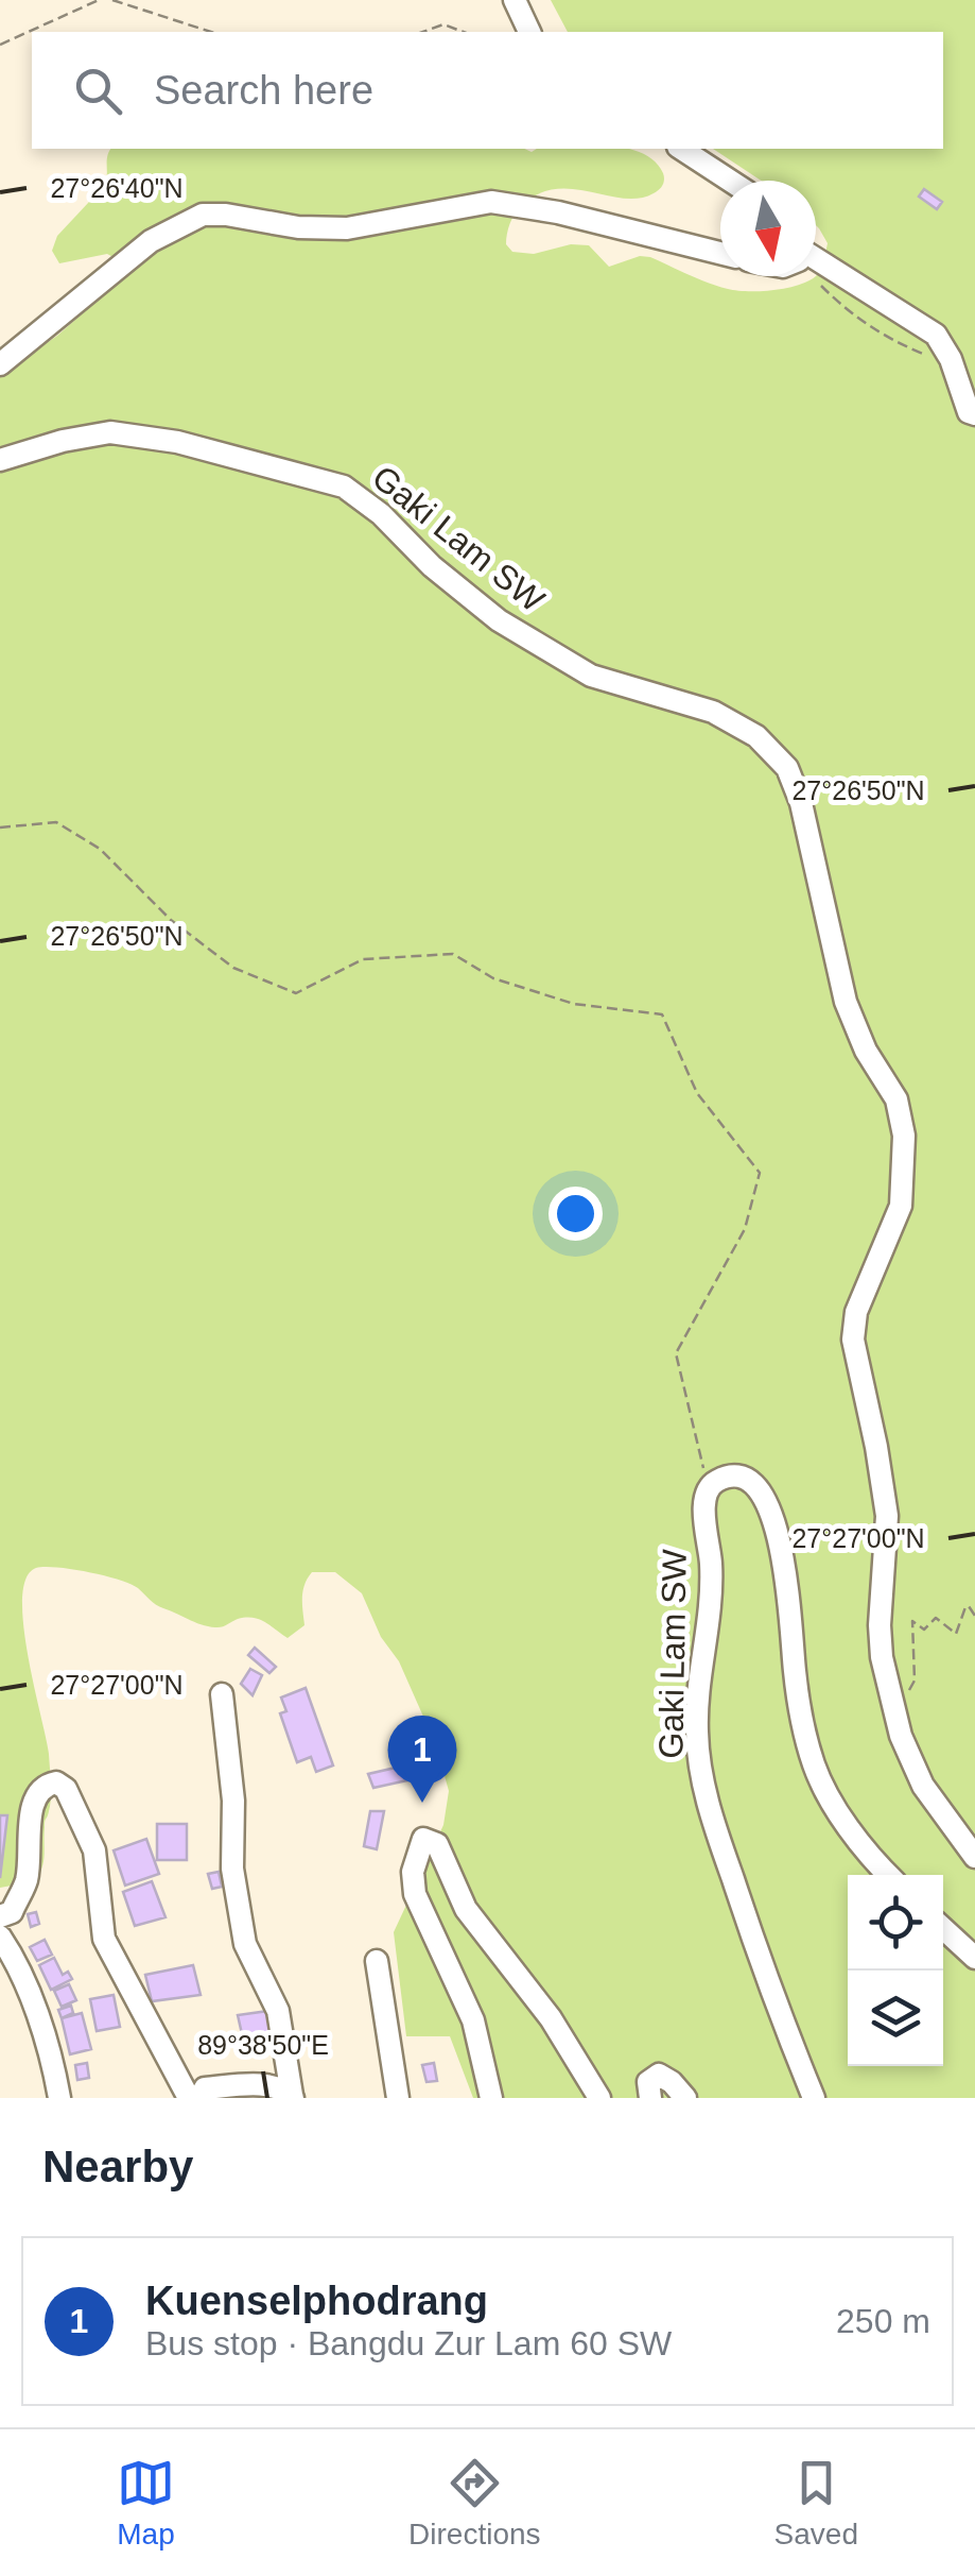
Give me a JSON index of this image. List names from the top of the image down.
{
  "streets": {
    "street": ["Gaki Lam SW"]
  },
  "north": "bottom",
  "page": {
    "search": "Search here",
    "pins": "1",
    "heading": "Nearby",
    "list": [
      {
        "mark": "1",
        "name": "Kuenselphodrang",
        "note": "Bus stop · Bangdu Zur Lam 60 SW",
        "value": "250 m"
      }
    ],
    "nav": ["Map", "Directions", "Saved"]
  },
  "coordinates": [
    "27°26'40\"N",
    "27°26'50\"N",
    "27°27'00\"N",
    "89°38'50\"E"
  ]
}
